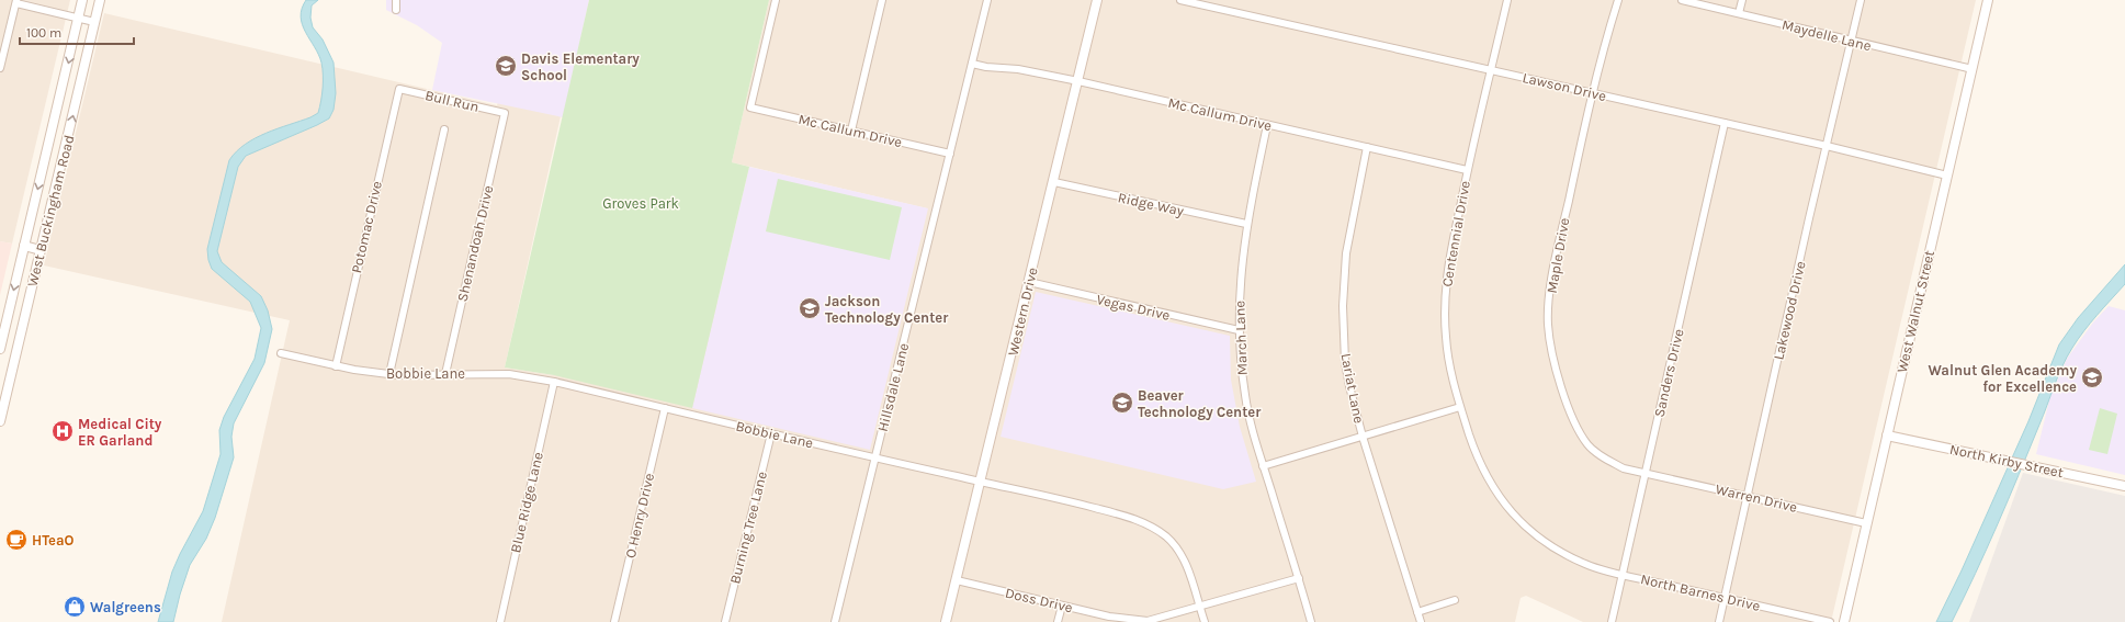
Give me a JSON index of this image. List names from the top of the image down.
{
  "streets": {
    "main road": [
      "West Buckingham Road",
      "Western Drive",
      "West Walnut Street",
      "North Kirby Street"
    ],
    "street": [
      "Maydelle Lane",
      "Lawson Drive",
      "Bull Run",
      "Mc Callum Drive",
      "Ridge Way",
      "Potomac Drive",
      "Centennial Drive",
      "Shenandoah Drive",
      "Maple Drive",
      "Vegas Drive",
      "Lakewood Drive",
      "March Lane",
      "Bobbie Lane",
      "Sanders Drive",
      "Hillsdale Lane",
      "Lariat Lane",
      "Warren Drive",
      "Blue Ridge Lane",
      "O Henry Drive",
      "Burning Tree Lane",
      "North Barnes Drive",
      "Doss Drive"
    ]
  },
  "crossings": [
    ["Maydelle Lane", "Lakewood Drive"],
    ["Maydelle Lane", "West Walnut Street"],
    ["Lawson Drive", "Centennial Drive"],
    ["Lawson Drive", "Maple Drive"],
    ["Lawson Drive", "Lakewood Drive"],
    ["Lawson Drive", "West Walnut Street"],
    ["Lawson Drive", "Sanders Drive"],
    ["Bull Run", "Potomac Drive"],
    ["Bull Run", "Shenandoah Drive"],
    ["Mc Callum Drive", "Centennial Drive"],
    ["Mc Callum Drive", "Western Drive"],
    ["Mc Callum Drive", "March Lane"],
    ["Mc Callum Drive", "Hillsdale Lane"],
    ["Mc Callum Drive", "Lariat Lane"],
    ["Ridge Way", "Western Drive"],
    ["Ridge Way", "March Lane"],
    ["Potomac Drive", "Bobbie Lane"],
    ["Centennial Drive", "Sanders Drive"],
    ["Centennial Drive", "North Barnes Drive"],
    ["Shenandoah Drive", "Bobbie Lane"],
    ["Maple Drive", "Sanders Drive"],
    ["Maple Drive", "Warren Drive"],
    ["Vegas Drive", "Western Drive"],
    ["Vegas Drive", "March Lane"],
    ["Lakewood Drive", "Warren Drive"],
    ["Lakewood Drive", "North Barnes Drive"],
    ["Western Drive", "Bobbie Lane"],
    ["Western Drive", "Doss Drive"],
    ["West Walnut Street", "North Kirby Street"],
    ["West Walnut Street", "Warren Drive"],
    ["March Lane", "Doss Drive"],
    ["Bobbie Lane", "Hillsdale Lane"],
    ["Bobbie Lane", "Blue Ridge Lane"],
    ["Bobbie Lane", "O Henry Drive"],
    ["Bobbie Lane", "Burning Tree Lane"],
    ["Bobbie Lane", "Doss Drive"],
    ["Sanders Drive", "Warren Drive"],
    ["Sanders Drive", "North Barnes Drive"]
  ],
  "parks": ["Groves Park"],
  "places": {
    "school or university": [
      "Davis Elementary School",
      "Jackson Technology Center",
      "Walnut Glen Academy for Excellence",
      "Beaver Technology Center"
    ],
    "hospital": ["Medical City ER Garland"],
    "cafe": ["HTeaO"],
    "shop": ["Walgreens"]
  },
  "scale_bar": "100 m"
}
